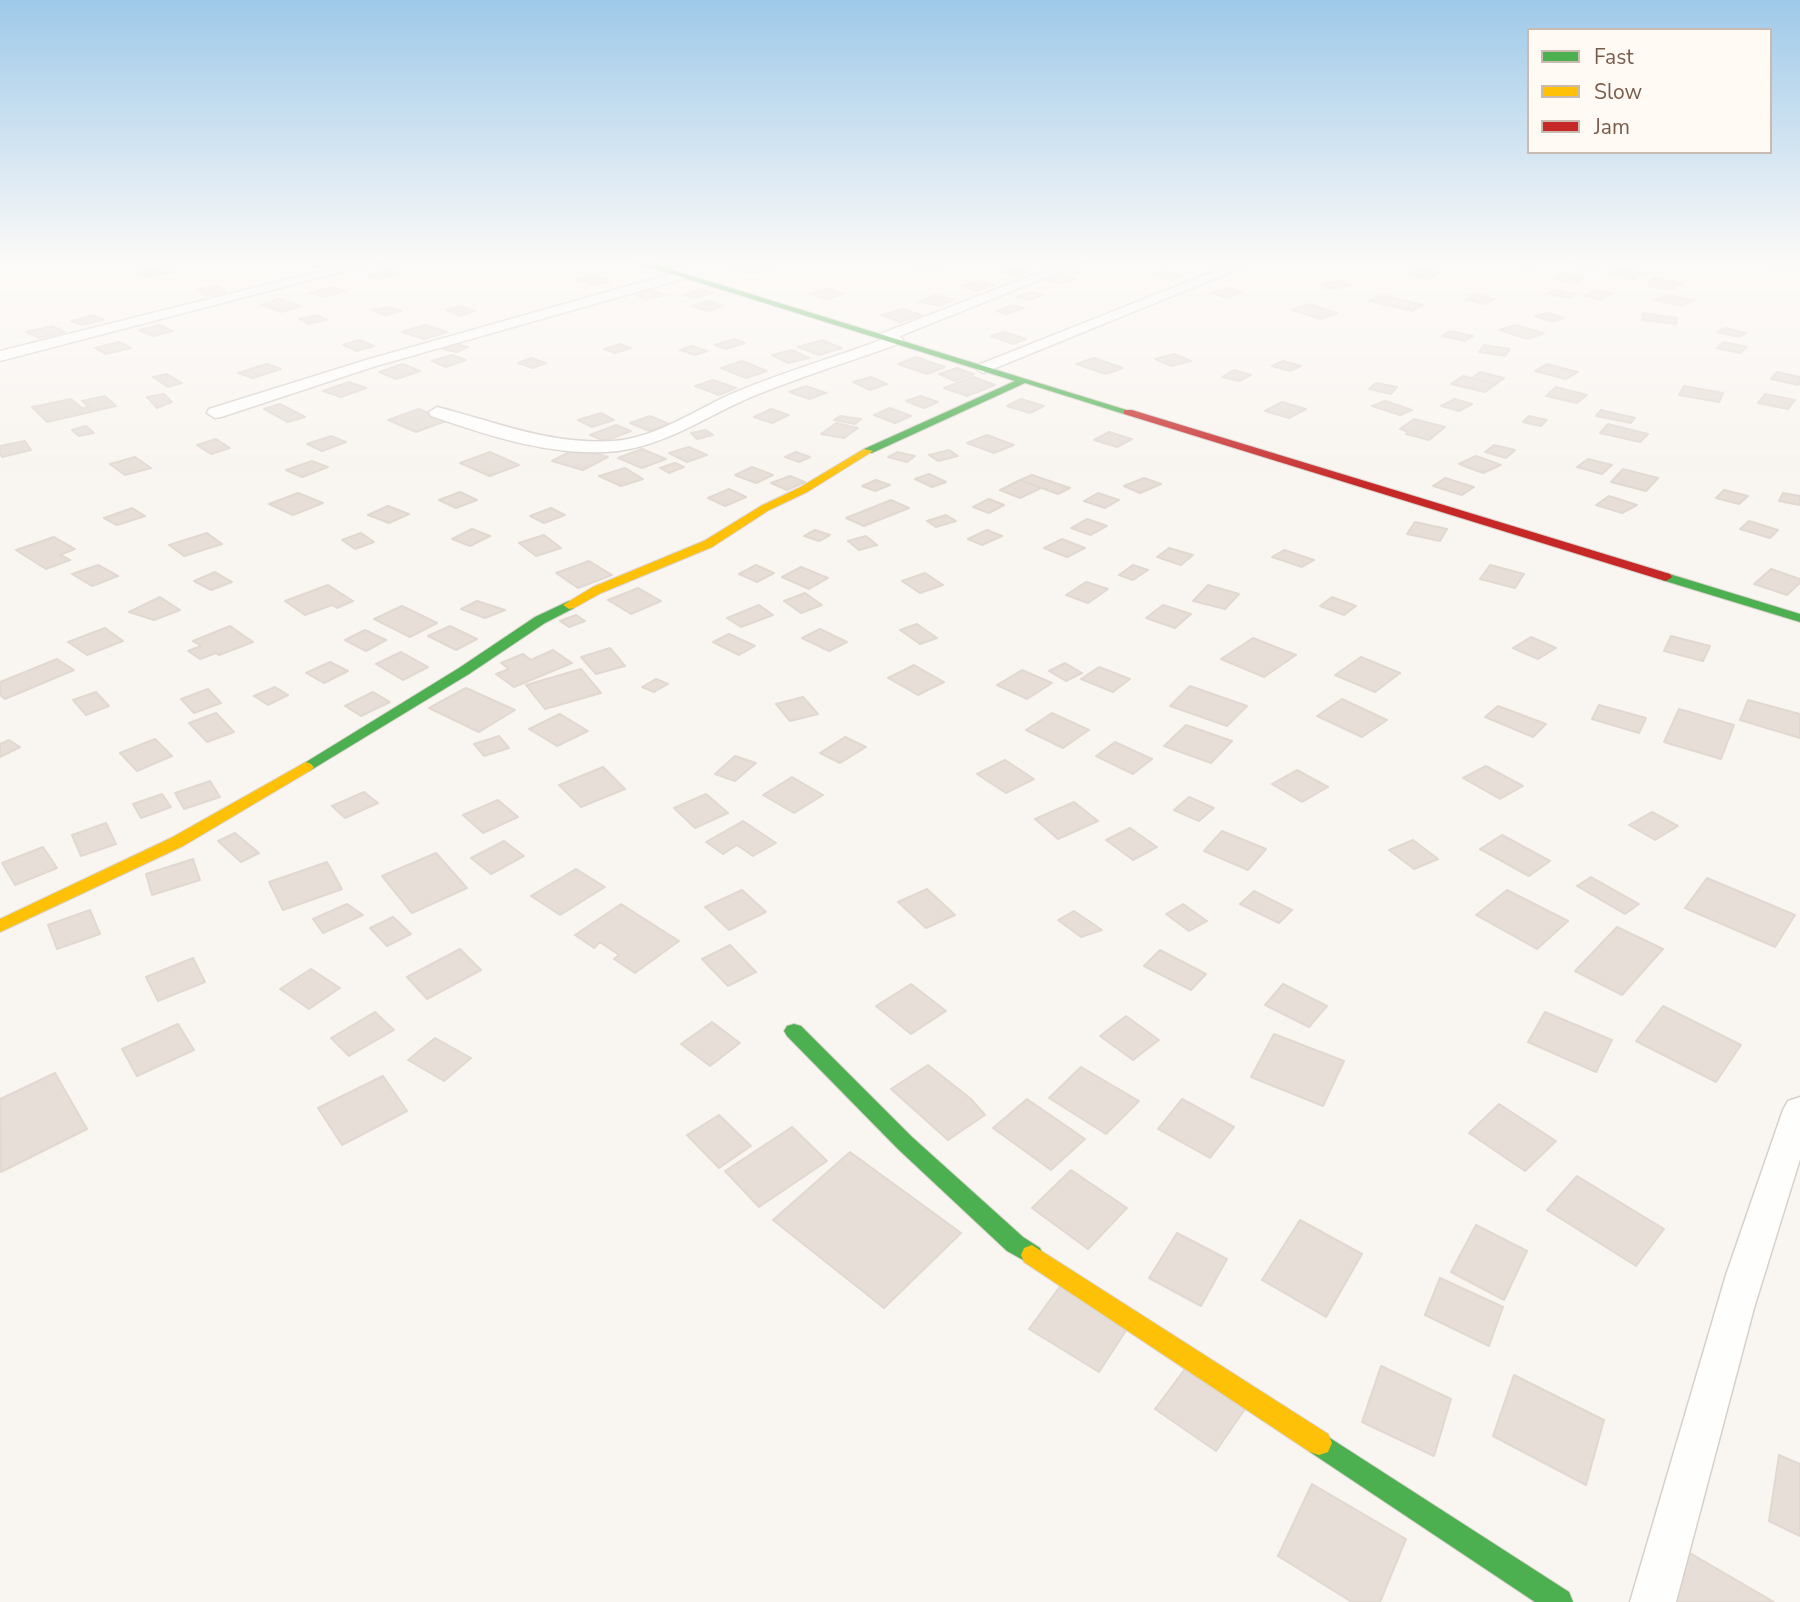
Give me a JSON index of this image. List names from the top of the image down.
{
  "legend": ["Fast", "Slow", "Jam"]
}
